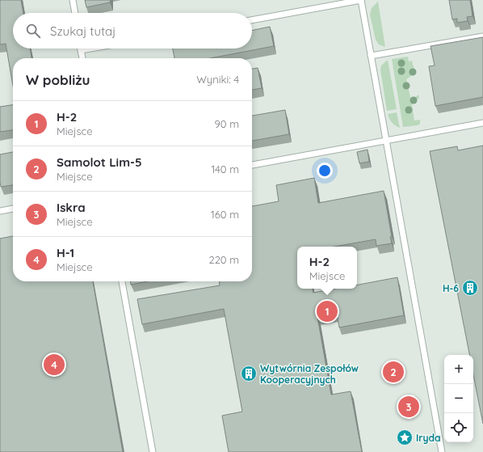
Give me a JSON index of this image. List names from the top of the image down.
{
  "places": {
    "building": ["H-6", "Wytwórnia Zespołów Kooperacyjnych"],
    "place": ["Iryda"]
  },
  "page": {
    "search": "Szukaj tutaj",
    "heading": ["W pobliżu", "Wyniki: 4"],
    "list": [
      {
        "mark": "1",
        "name": "H-2",
        "note": "Miejsce",
        "value": "90 m"
      },
      {
        "mark": "2",
        "name": "Samolot Lim-5",
        "note": "Miejsce",
        "value": "140 m"
      },
      {
        "mark": "3",
        "name": "Iskra",
        "note": "Miejsce",
        "value": "160 m"
      },
      {
        "mark": "4",
        "name": "H-1",
        "note": "Miejsce",
        "value": "220 m"
      }
    ],
    "popup": ["H-2", "Miejsce"],
    "pins": [
      "1",
      "4",
      "2",
      "3"
    ],
    "map_buttons": ["+", "−"]
  }
}
